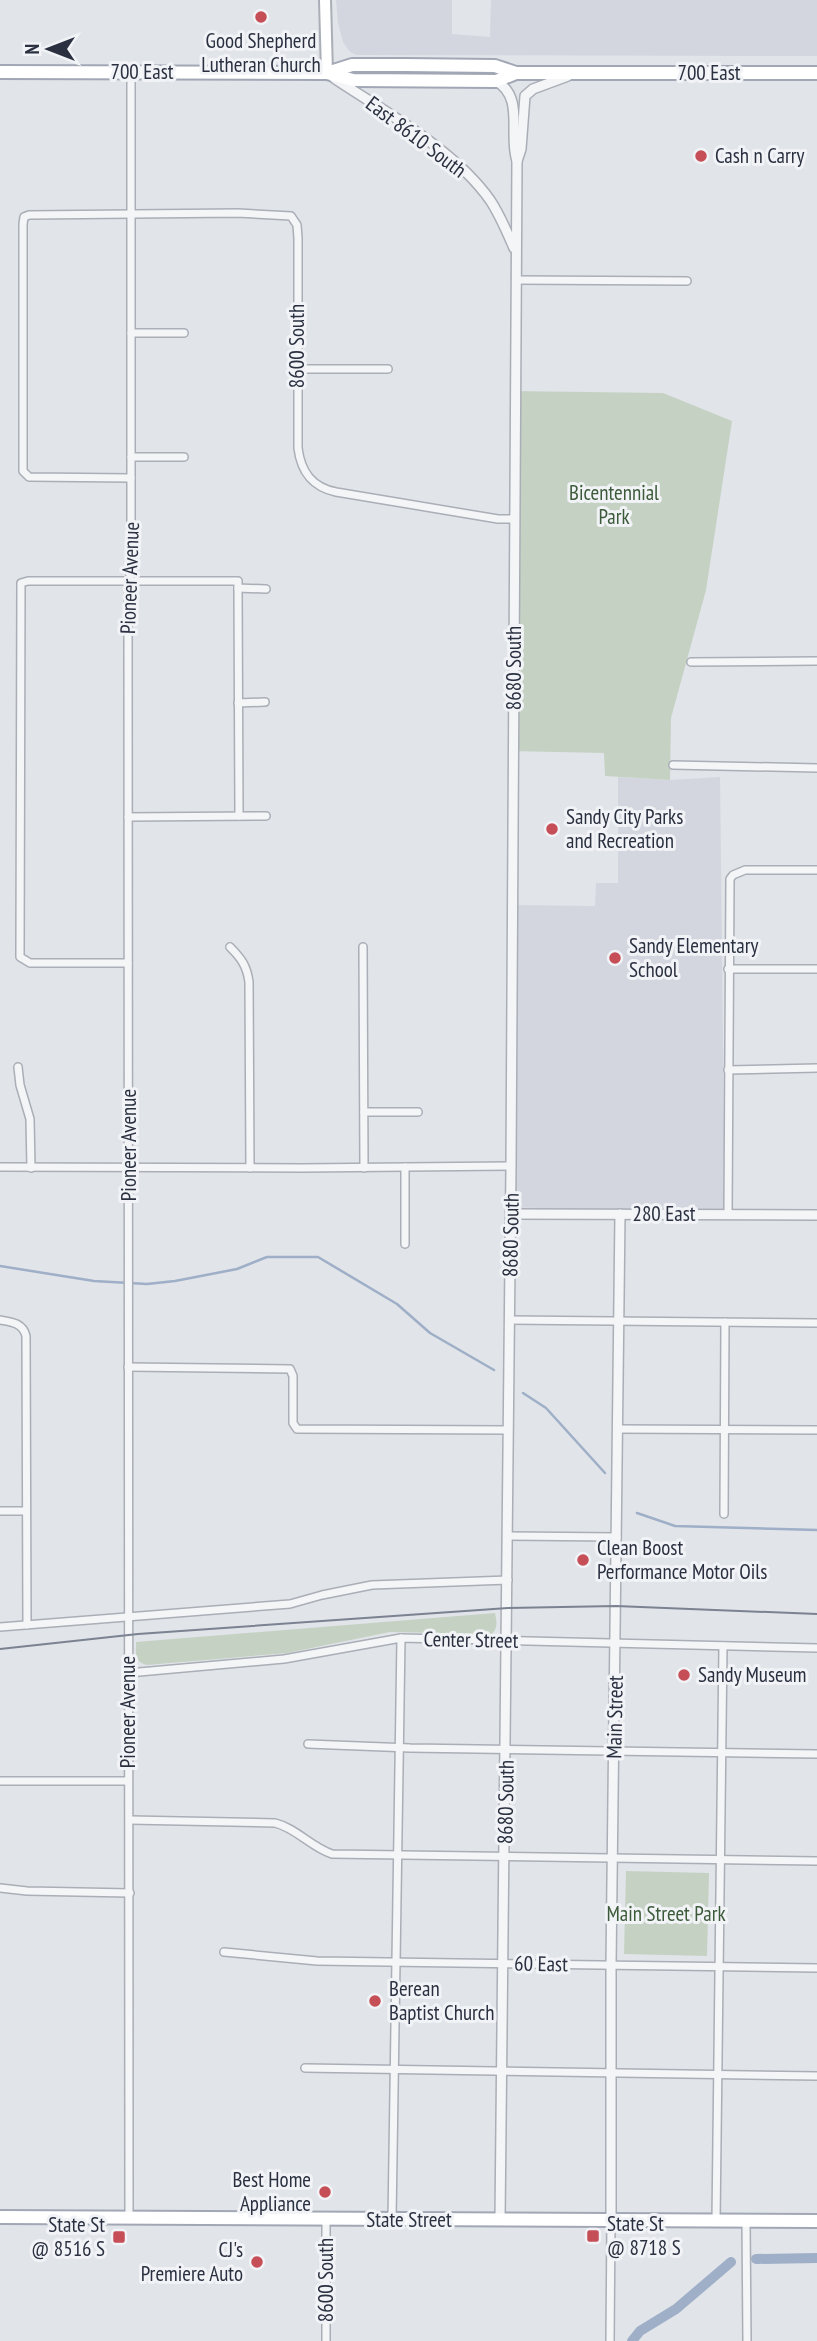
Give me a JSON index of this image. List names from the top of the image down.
{
  "streets": {
    "main road": ["700 East", "State Street"],
    "street": [
      "East 8610 South",
      "8600 South",
      "Pioneer Avenue",
      "8680 South",
      "280 East",
      "Center Street",
      "Main Street",
      "60 East"
    ]
  },
  "crossings": [
    ["700 East", "East 8610 South"],
    ["700 East", "Pioneer Avenue"],
    ["East 8610 South", "8680 South"],
    ["8600 South", "Pioneer Avenue"],
    ["8600 South", "8680 South"],
    ["8600 South", "State Street"],
    ["Pioneer Avenue", "Center Street"],
    ["Pioneer Avenue", "State Street"],
    ["8680 South", "280 East"],
    ["8680 South", "Center Street"],
    ["8680 South", "60 East"],
    ["8680 South", "State Street"],
    ["280 East", "Main Street"],
    ["Center Street", "Main Street"],
    ["Main Street", "60 East"],
    ["Main Street", "State Street"]
  ],
  "parks": ["Bicentennial Park", "Main Street Park"],
  "places": {
    "other": [
      "Good Shepherd Lutheran Church",
      "Cash n Carry",
      "Sandy City Parks and Recreation",
      "Sandy Elementary School",
      "Clean Boost Performance Motor Oils",
      "Sandy Museum",
      "Berean Baptist Church",
      "Best Home Appliance",
      "CJ's Premiere Auto"
    ],
    "transit": ["State St @ 8718 S", "State St @ 8516 S"]
  },
  "north": "left"
}
